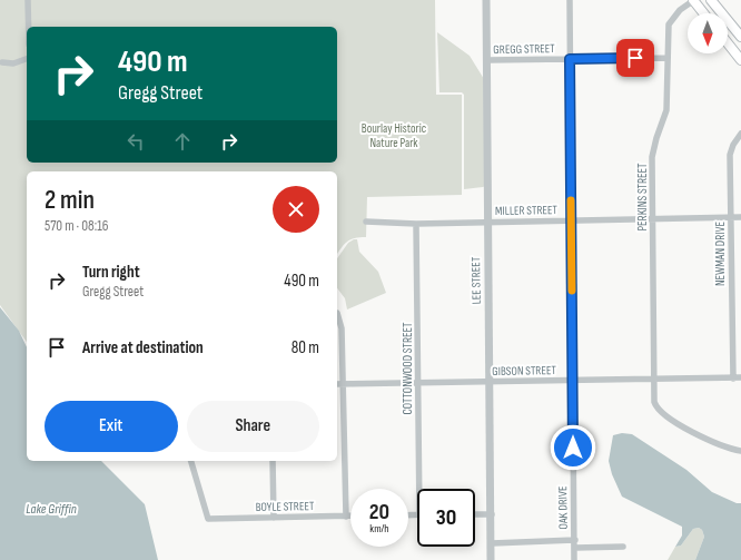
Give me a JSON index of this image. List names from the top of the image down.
{
  "streets": {
    "street": [
      "GREGG STREET",
      "PERKINS STREET",
      "MILLER STREET",
      "NEWMAN DRIVE",
      "LEE STREET",
      "COTTONWOOD STREET",
      "GIBSON STREET",
      "BOYLE STREET",
      "OAK DRIVE"
    ]
  },
  "crossings": [
    ["GREGG STREET", "PERKINS STREET"],
    ["GREGG STREET", "LEE STREET"],
    ["GREGG STREET", "OAK DRIVE"],
    ["PERKINS STREET", "MILLER STREET"],
    ["PERKINS STREET", "GIBSON STREET"],
    ["MILLER STREET", "NEWMAN DRIVE"],
    ["MILLER STREET", "LEE STREET"],
    ["MILLER STREET", "COTTONWOOD STREET"],
    ["MILLER STREET", "OAK DRIVE"],
    ["NEWMAN DRIVE", "GIBSON STREET"],
    ["LEE STREET", "GIBSON STREET"],
    ["COTTONWOOD STREET", "GIBSON STREET"],
    ["GIBSON STREET", "OAK DRIVE"]
  ],
  "water": ["Lake Griffin"],
  "parks": ["Bourlay Historic Nature Park"],
  "north": "bottom",
  "page": {
    "turn": ["490 m", "Gregg Street"],
    "heading": ["2 min", "570 m · 08:16"],
    "list": [
      {
        "name": "Turn right",
        "note": "Gregg Street",
        "value": "490 m"
      },
      {
        "name": "Arrive at destination",
        "value": "80 m"
      }
    ],
    "buttons": ["Exit", "Share"],
    "speed": "20 km/h",
    "limit": "30"
  }
}
